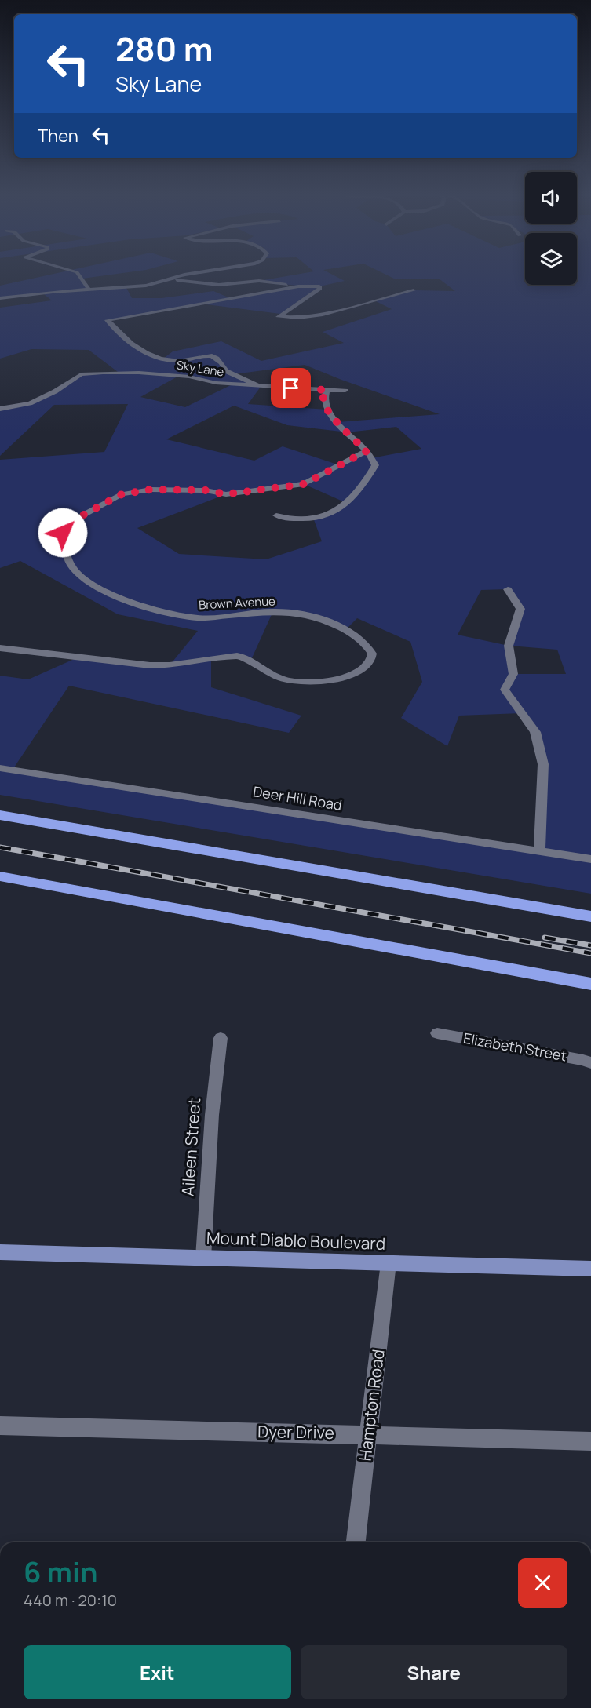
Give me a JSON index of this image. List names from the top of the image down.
{
  "streets": {
    "main road": ["Mount Diablo Boulevard"],
    "street": [
      "Sky Lane",
      "Brown Avenue",
      "Deer Hill Road",
      "Elizabeth Street",
      "Aileen Street",
      "Hampton Road",
      "Dyer Drive"
    ]
  },
  "crossings": [
    ["Aileen Street", "Mount Diablo Boulevard"],
    ["Mount Diablo Boulevard", "Hampton Road"],
    ["Hampton Road", "Dyer Drive"]
  ],
  "page": {
    "turn": ["280 m", "Sky Lane"],
    "then": "Then",
    "heading": ["6 min", "440 m · 20:10"],
    "buttons": ["Exit", "Share"]
  }
}
